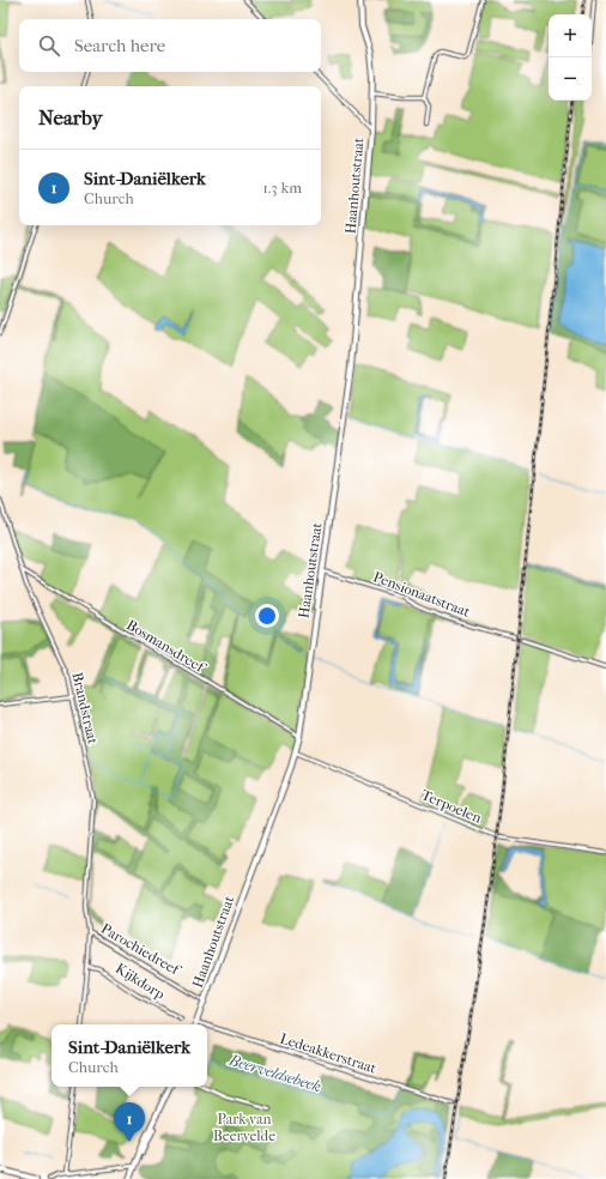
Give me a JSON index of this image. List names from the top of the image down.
{
  "streets": {
    "street": [
      "Haanhoutstraat",
      "Pensionaatstraat",
      "Bosmansdreef",
      "Brandstraat",
      "Terpoelen",
      "Parochiedreef",
      "Kijkdorp",
      "Ledeakkerstraat"
    ]
  },
  "crossings": [
    ["Haanhoutstraat", "Pensionaatstraat"],
    ["Haanhoutstraat", "Bosmansdreef"],
    ["Haanhoutstraat", "Terpoelen"],
    ["Haanhoutstraat", "Parochiedreef"],
    ["Bosmansdreef", "Brandstraat"],
    ["Brandstraat", "Parochiedreef"],
    ["Brandstraat", "Kijkdorp"]
  ],
  "water": ["Beerveldsebeek"],
  "parks": ["Park van Beervelde"],
  "page": {
    "map_buttons": ["+", "−"],
    "search": "Search here",
    "heading": "Nearby",
    "list": [
      {
        "mark": "1",
        "name": "Sint-Daniëlkerk",
        "note": "Church",
        "value": "1.3 km"
      }
    ],
    "popup": ["Sint-Daniëlkerk", "Church"],
    "pins": "1"
  }
}
